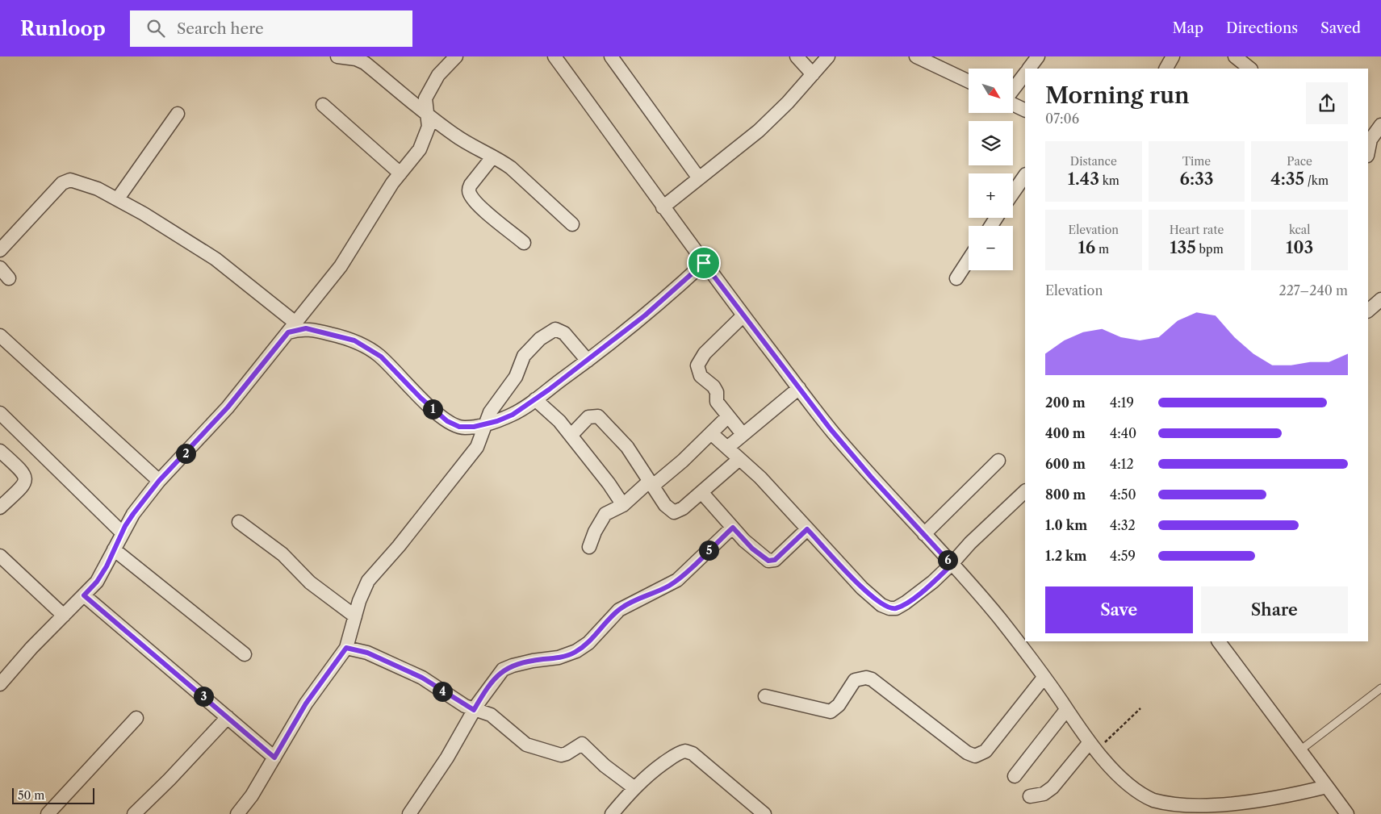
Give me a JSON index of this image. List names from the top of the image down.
{
  "scale_bar": "50 m",
  "north": "bottom right",
  "page": {
    "header": "Runloop",
    "search": "Search here",
    "nav": ["Map", "Directions", "Saved"],
    "map_buttons": ["+", "−"],
    "heading": ["Morning run", "07:06"],
    "stats": [
      ["Distance", "1.43 km"],
      ["Time", "6:33"],
      ["Pace", "4:35 /km"],
      ["Elevation", "16 m"],
      ["Heart rate", "135 bpm"],
      ["kcal", "103"]
    ],
    "chart": ["Elevation", "227–240 m"],
    "list": [
      {
        "name": "200 m",
        "note": "4:19"
      },
      {
        "name": "400 m",
        "note": "4:40"
      },
      {
        "name": "600 m",
        "note": "4:12"
      },
      {
        "name": "800 m",
        "note": "4:50"
      },
      {
        "name": "1.0 km",
        "note": "4:32"
      },
      {
        "name": "1.2 km",
        "note": "4:59"
      }
    ],
    "pins": [
      "1",
      "2",
      "5",
      "6",
      "4",
      "3"
    ],
    "buttons": ["Save", "Share"],
    "scale": "50 m"
  }
}
